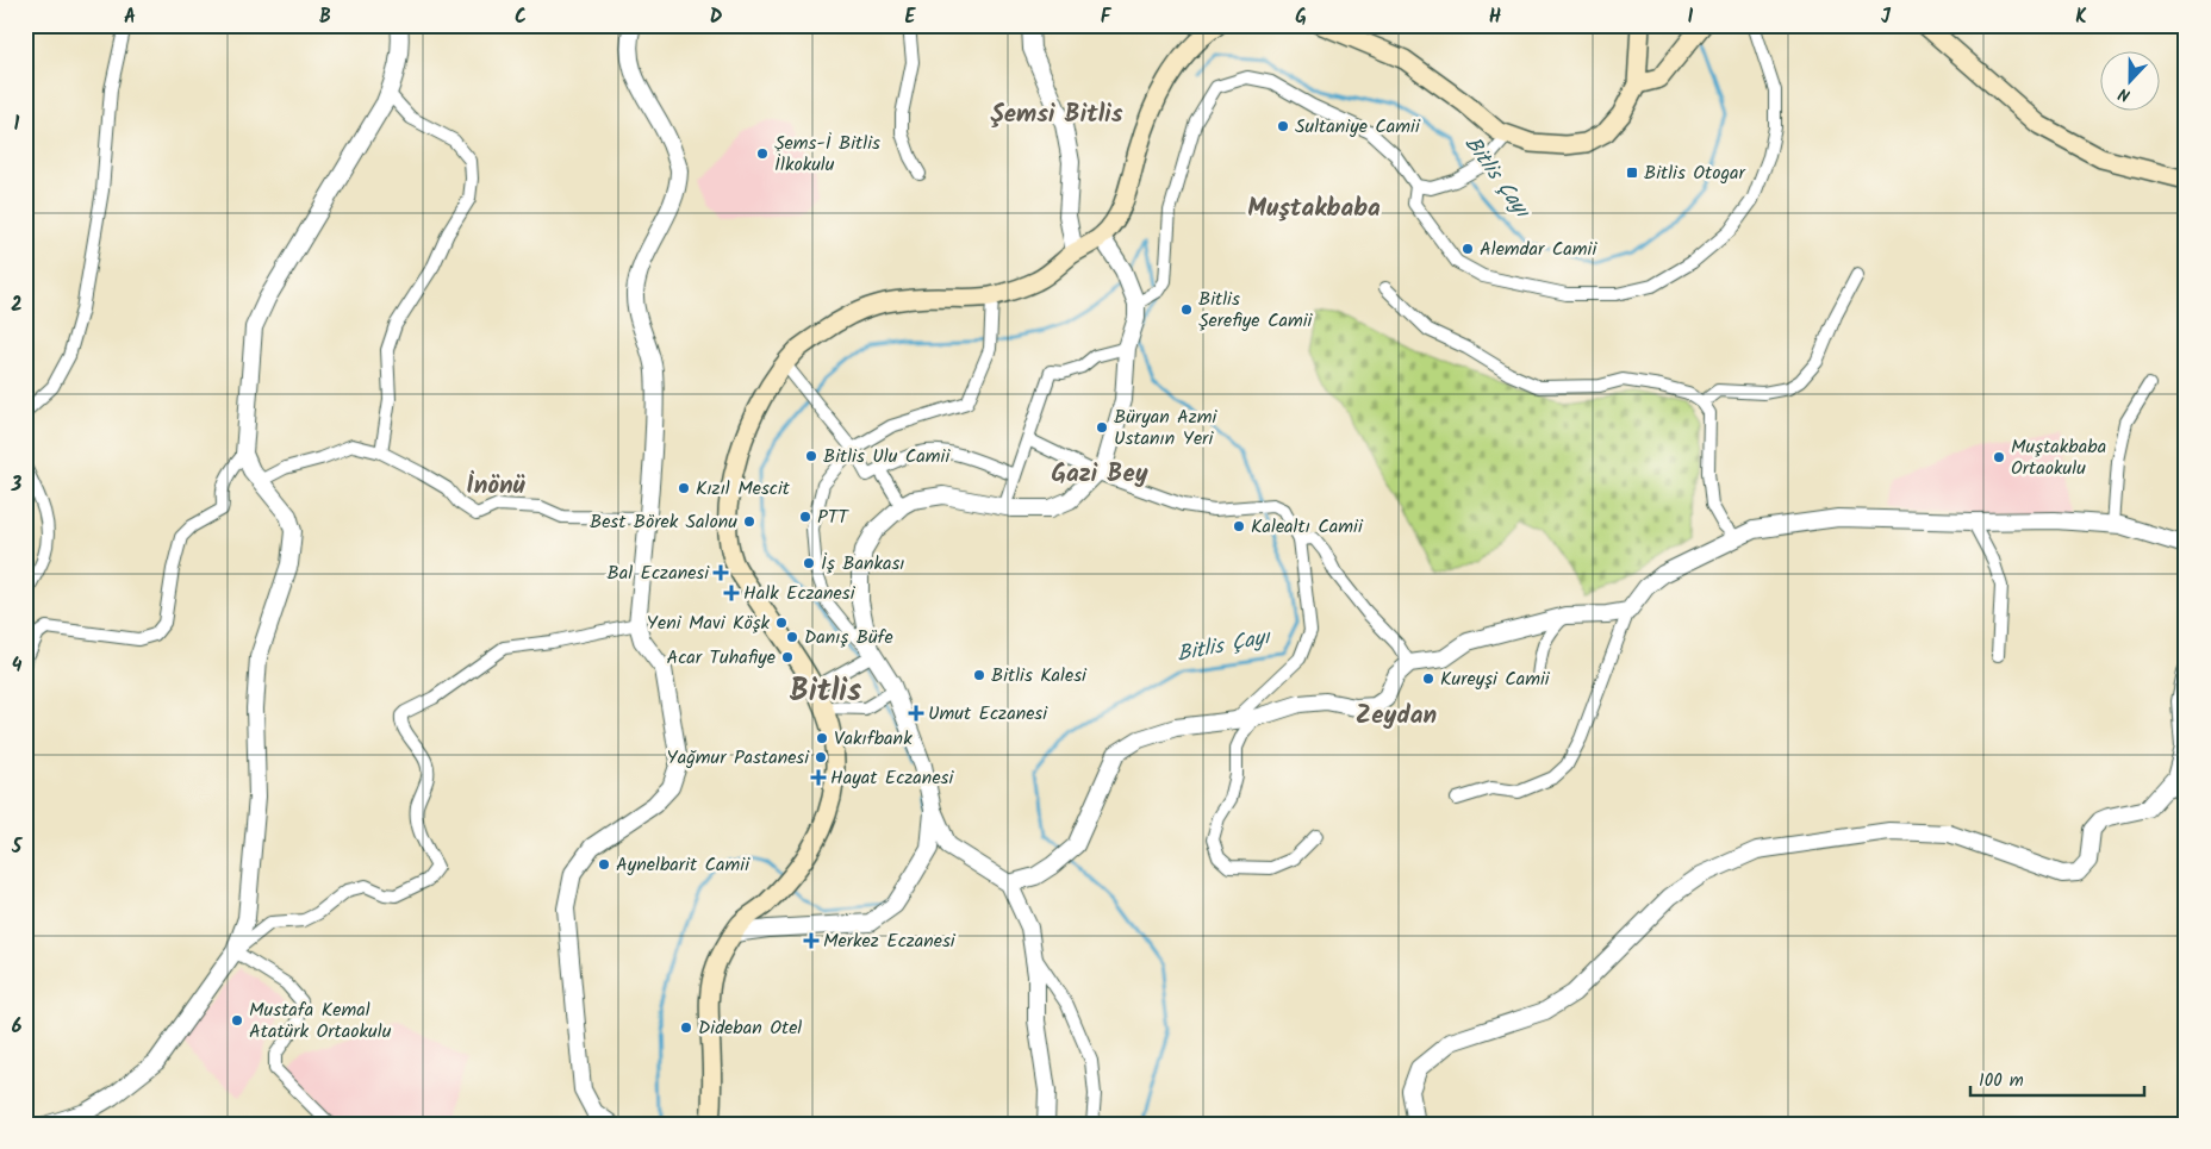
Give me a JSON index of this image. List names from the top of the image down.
{
  "districts": [
    "Şemsi Bitlis",
    "Muştakbaba",
    "Gazi Bey",
    "İnönü",
    "Bitlis",
    "Zeydan"
  ],
  "water": ["Bitlis Çayı"],
  "places": {
    "other": [
      "Sultaniye Camii",
      "Şems-İ Bitlis İlkokulu",
      "Alemdar Camii",
      "Bitlis Şerefiye Camii",
      "Büryan Azmi Ustanın Yeri",
      "Bitlis Ulu Camii",
      "Muştakbaba Ortaokulu",
      "Kızıl Mescit",
      "PTT",
      "Best Börek Salonu",
      "Kalealtı Camii",
      "İş Bankası",
      "Yeni Mavi Köşk",
      "Danış Büfe",
      "Acar Tuhafiye",
      "Bitlis Kalesi",
      "Kureyşi Camii",
      "Vakıfbank",
      "Yağmur Pastanesi",
      "Aynelbarit Camii",
      "Mustafa Kemal Atatürk Ortaokulu",
      "Dideban Otel"
    ],
    "transit": ["Bitlis Otogar"],
    "health": [
      "Bal Eczanesi",
      "Halk Eczanesi",
      "Umut Eczanesi",
      "Hayat Eczanesi",
      "Merkez Eczanesi"
    ]
  },
  "scale_bar": "100 m",
  "north": "bottom",
  "grid": {
    "columns": [
      "A",
      "B",
      "C",
      "D",
      "E",
      "F",
      "G",
      "H",
      "I",
      "J",
      "K"
    ],
    "rows": [
      "1",
      "2",
      "3",
      "4",
      "5",
      "6"
    ]
  }
}
